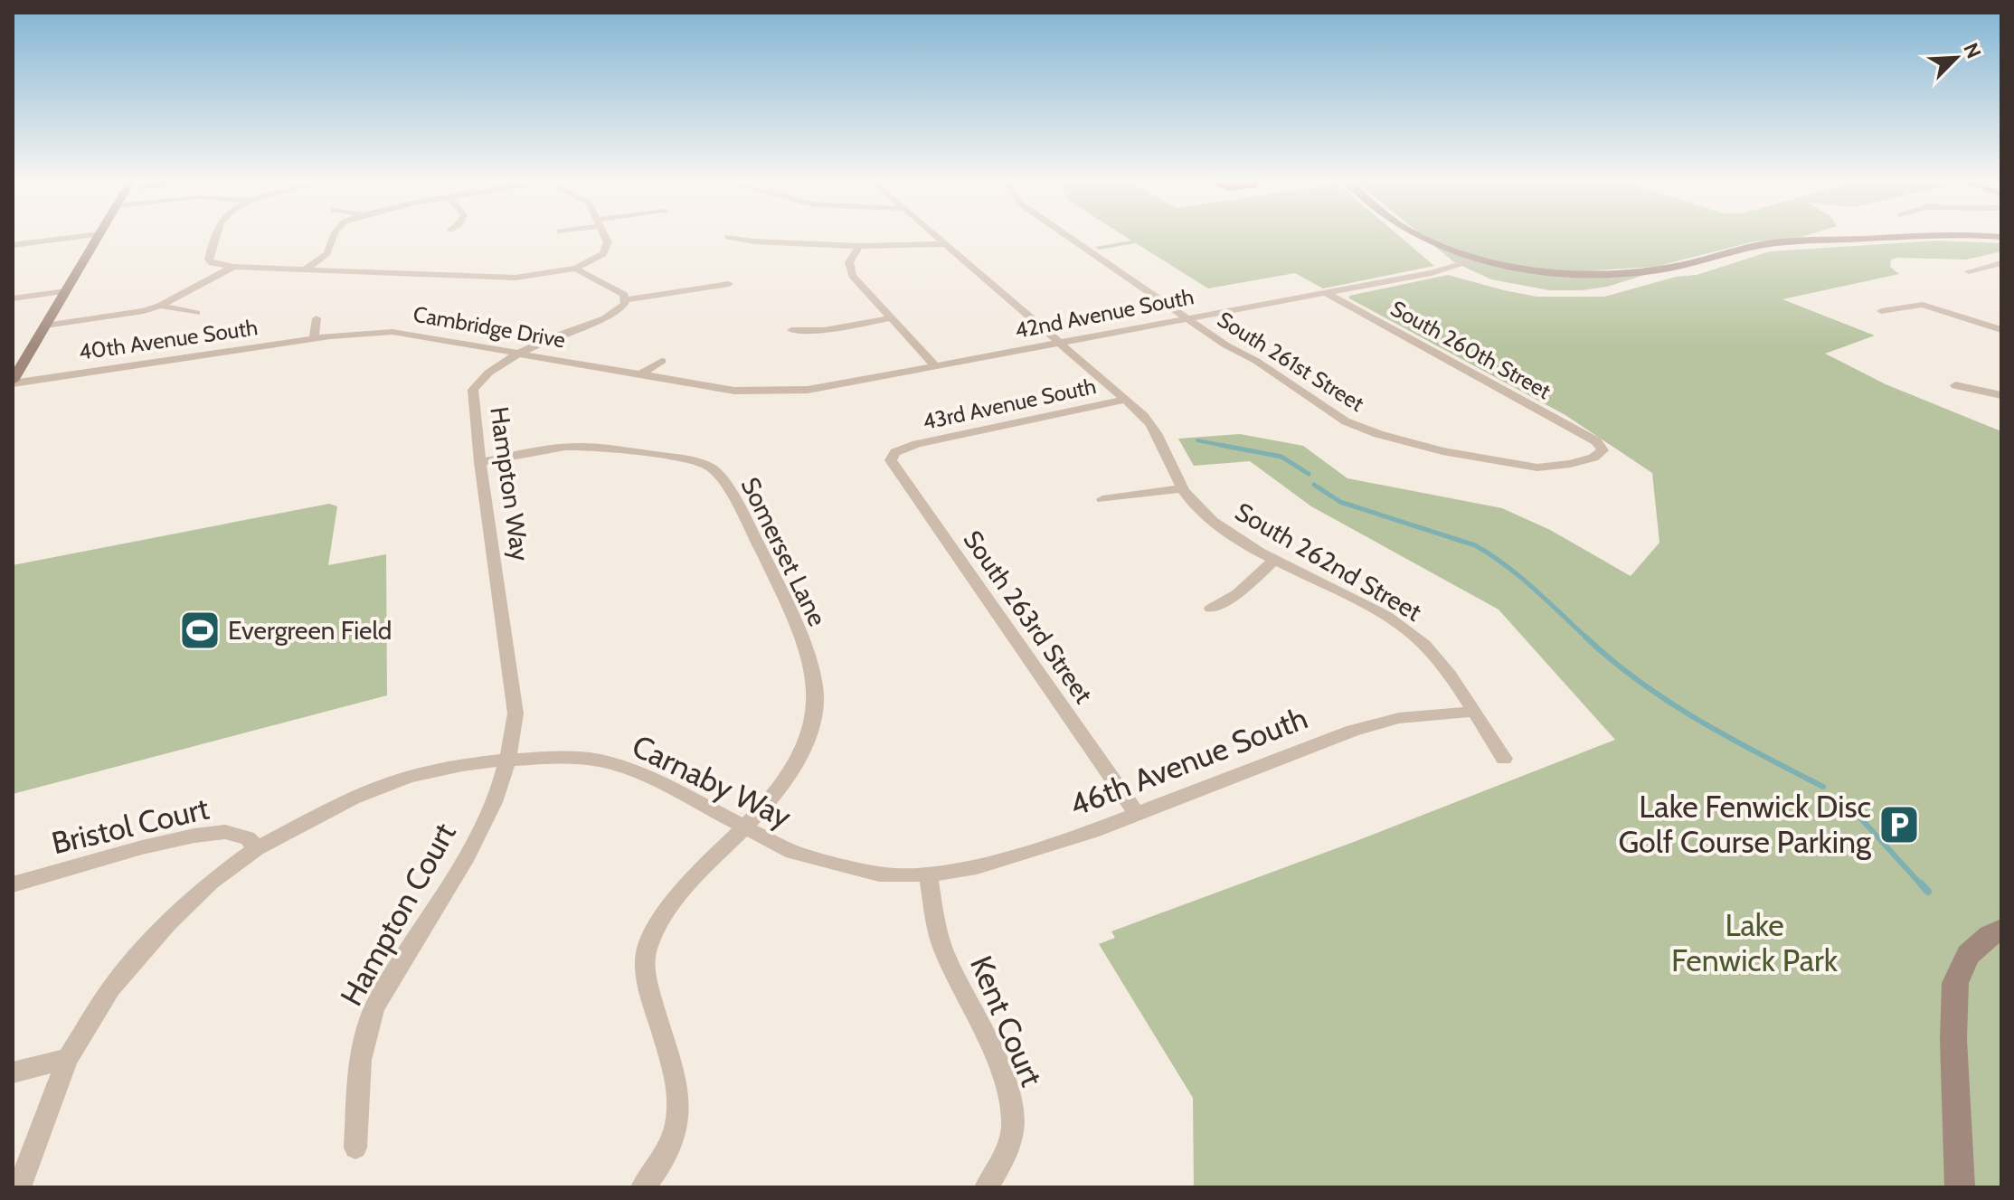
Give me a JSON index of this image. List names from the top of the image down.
{
  "streets": {
    "street": [
      "42nd Avenue South",
      "Cambridge Drive",
      "40th Avenue South",
      "South 260th Street",
      "South 261st Street",
      "43rd Avenue South",
      "Hampton Way",
      "Somerset Lane",
      "South 262nd Street",
      "South 263rd Street",
      "46th Avenue South",
      "Carnaby Way",
      "Bristol Court",
      "Hampton Court",
      "Kent Court"
    ]
  },
  "crossings": [
    ["42nd Avenue South", "Cambridge Drive"],
    ["42nd Avenue South", "South 260th Street"],
    ["42nd Avenue South", "South 261st Street"],
    ["42nd Avenue South", "South 262nd Street"],
    ["Cambridge Drive", "40th Avenue South"],
    ["Cambridge Drive", "Hampton Way"],
    ["South 260th Street", "South 261st Street"],
    ["43rd Avenue South", "South 262nd Street"],
    ["43rd Avenue South", "South 263rd Street"],
    ["Hampton Way", "Somerset Lane"],
    ["Hampton Way", "Carnaby Way"],
    ["Hampton Way", "Hampton Court"],
    ["Somerset Lane", "Carnaby Way"],
    ["South 262nd Street", "46th Avenue South"],
    ["South 263rd Street", "46th Avenue South"],
    ["46th Avenue South", "Carnaby Way"],
    ["46th Avenue South", "Kent Court"],
    ["Carnaby Way", "Bristol Court"],
    ["Carnaby Way", "Hampton Court"],
    ["Carnaby Way", "Kent Court"]
  ],
  "parks": ["Lake Fenwick Park"],
  "places": {
    "sports": ["Evergreen Field"],
    "parking": ["Lake Fenwick Disc Golf Course Parking"]
  },
  "north": "top right"
}
